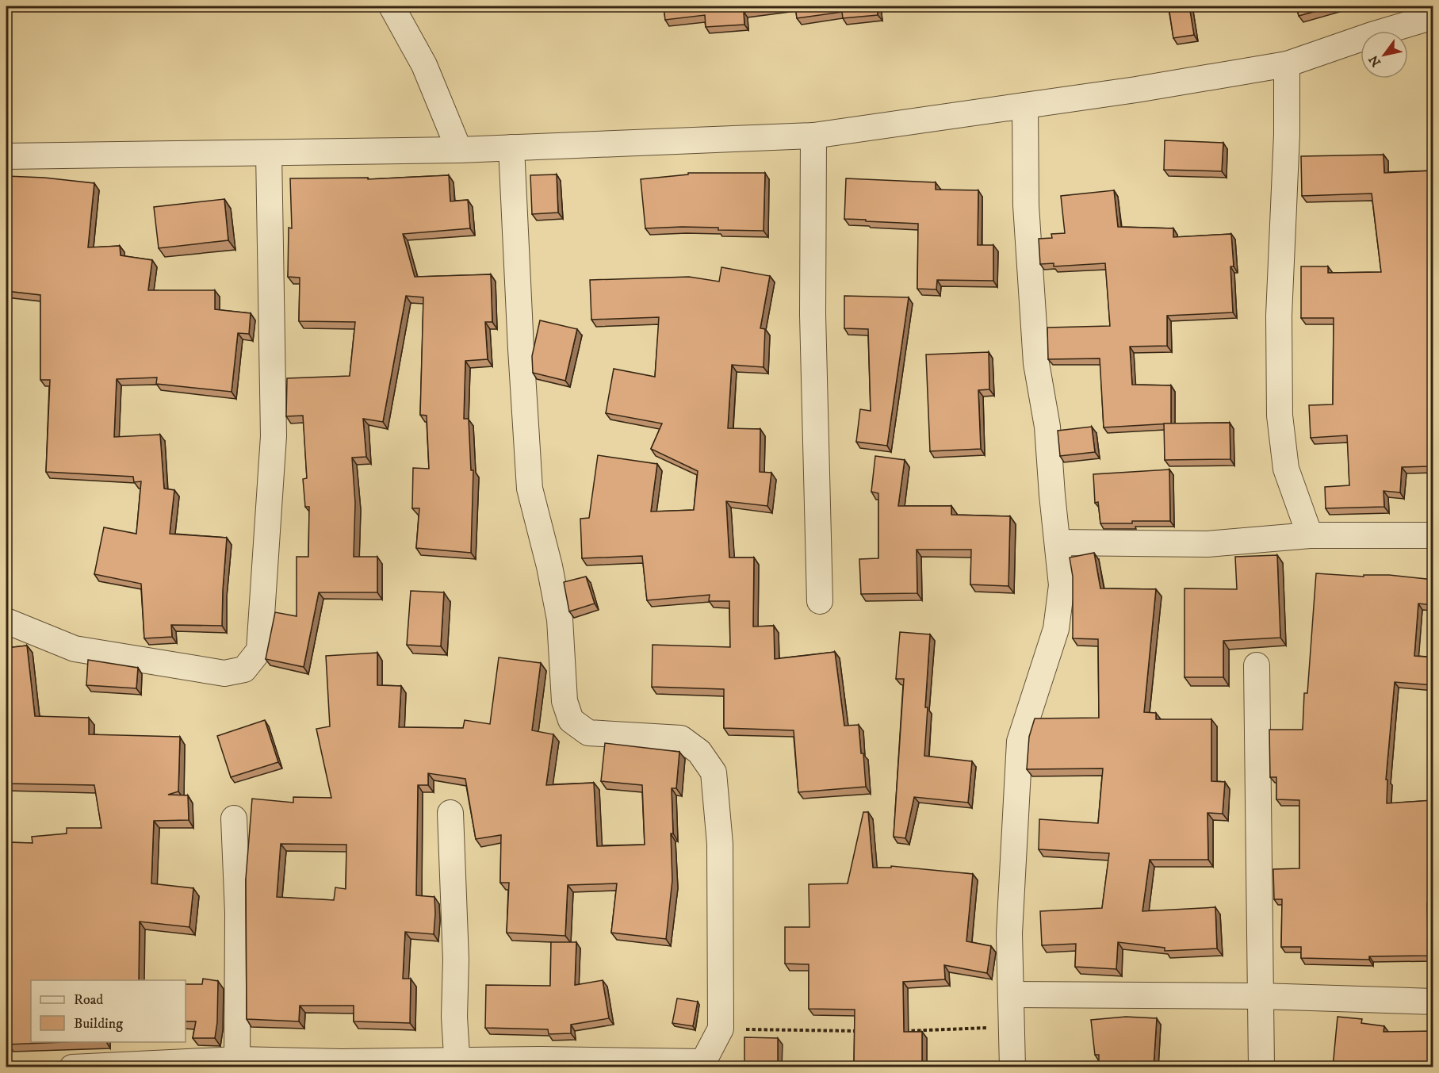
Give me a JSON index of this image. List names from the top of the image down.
{
  "legend": ["Road", "Building"],
  "north": "bottom left"
}
